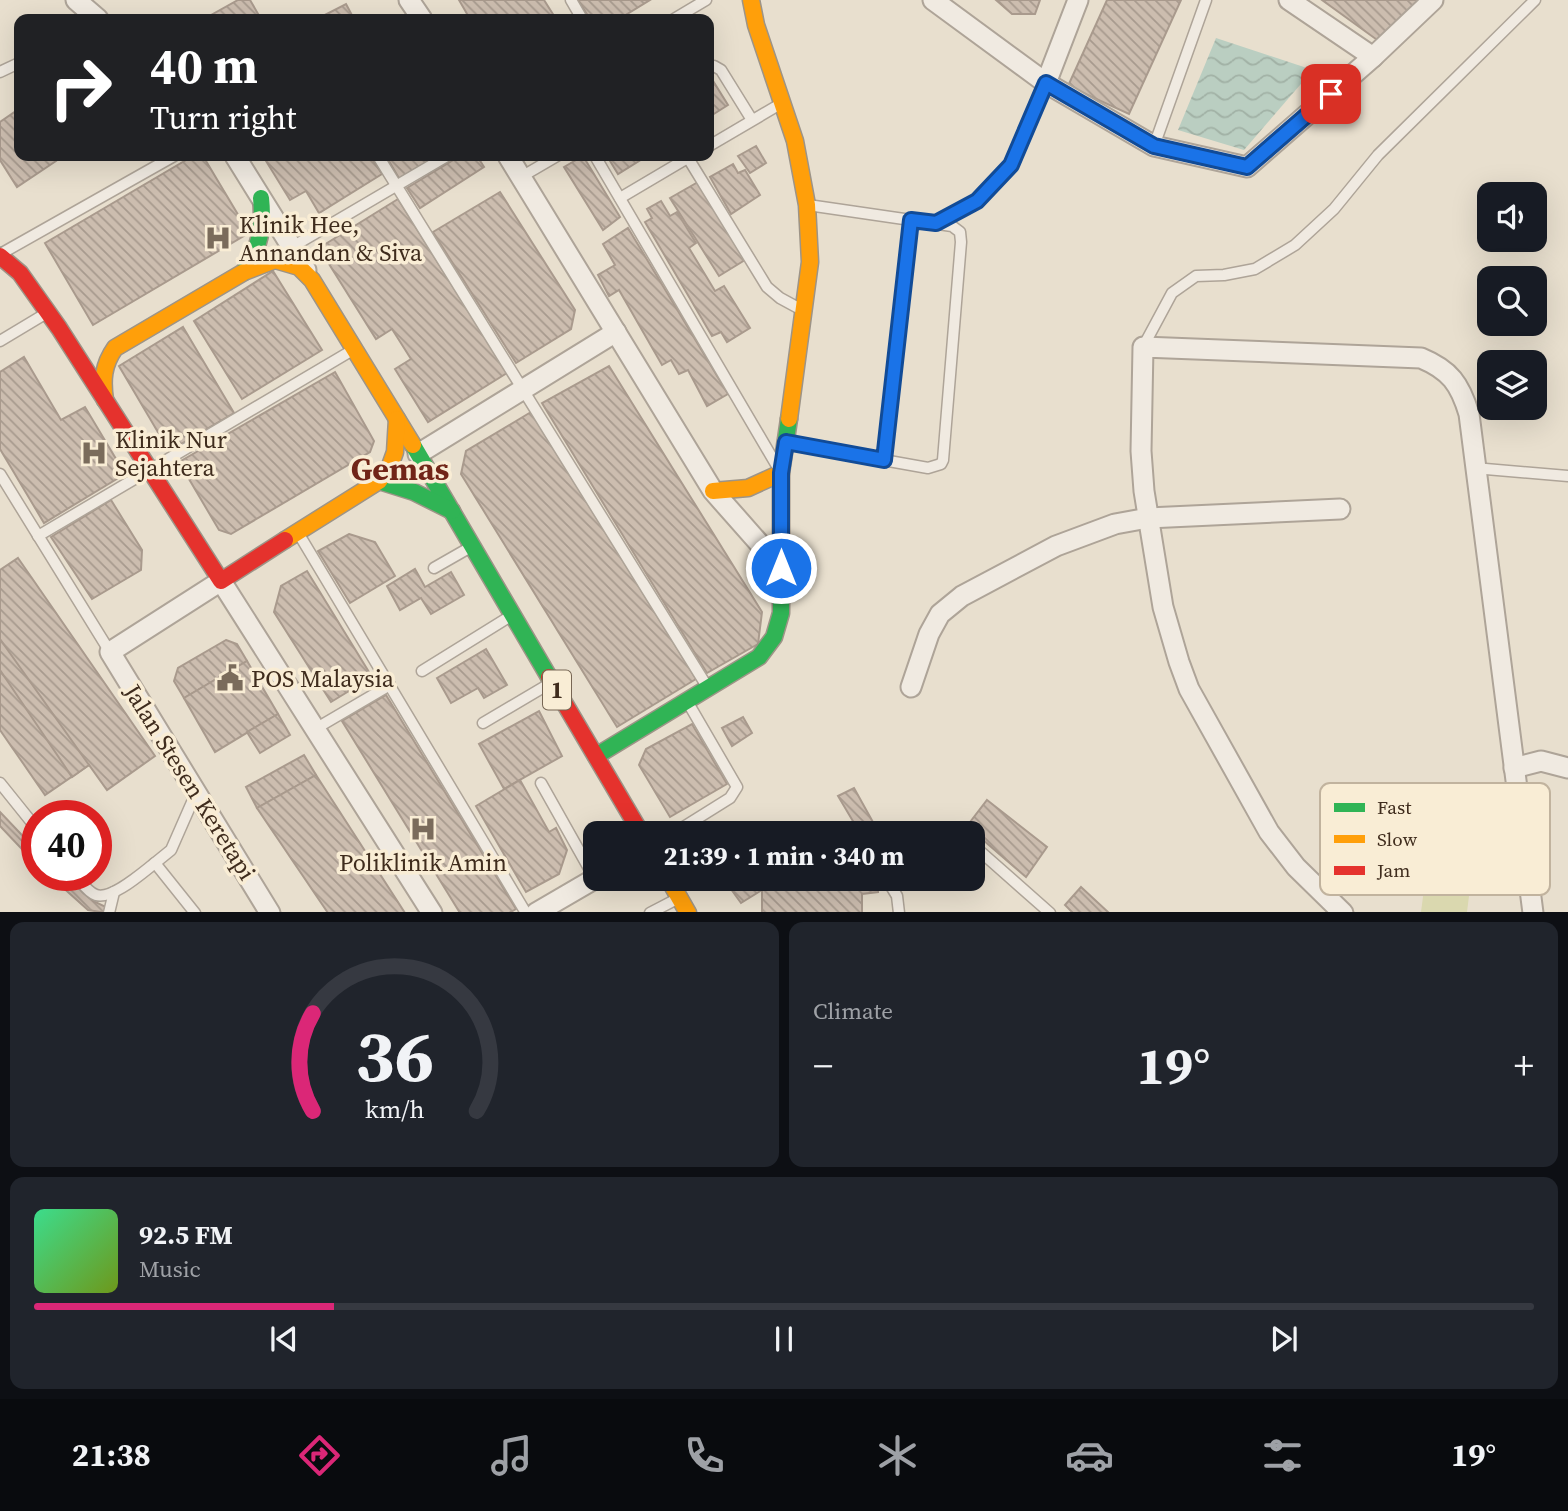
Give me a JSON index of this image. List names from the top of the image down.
{
  "streets": {
    "main road": ["1"],
    "street": ["Jalan Stesen Keretapi"]
  },
  "districts": ["Gemas"],
  "places": {
    "hospital": ["Klinik Hee, Annandan & Siva", "Klinik Nur Sejahtera", "Poliklinik Amin"],
    "public building": ["POS Malaysia"]
  },
  "legend": ["Fast", "Slow", "Jam"],
  "page": {
    "turn": ["40 m", "Turn right"],
    "limit": "40",
    "trip": "21:39 · 1 min · 340 m",
    "tile": "Climate",
    "heat": ["−", "19°", "+"],
    "song": ["92.5 FM", "Music"],
    "tabs": ["21:38", "19°"],
    "gauge": ["36", "km/h"]
  }
}
